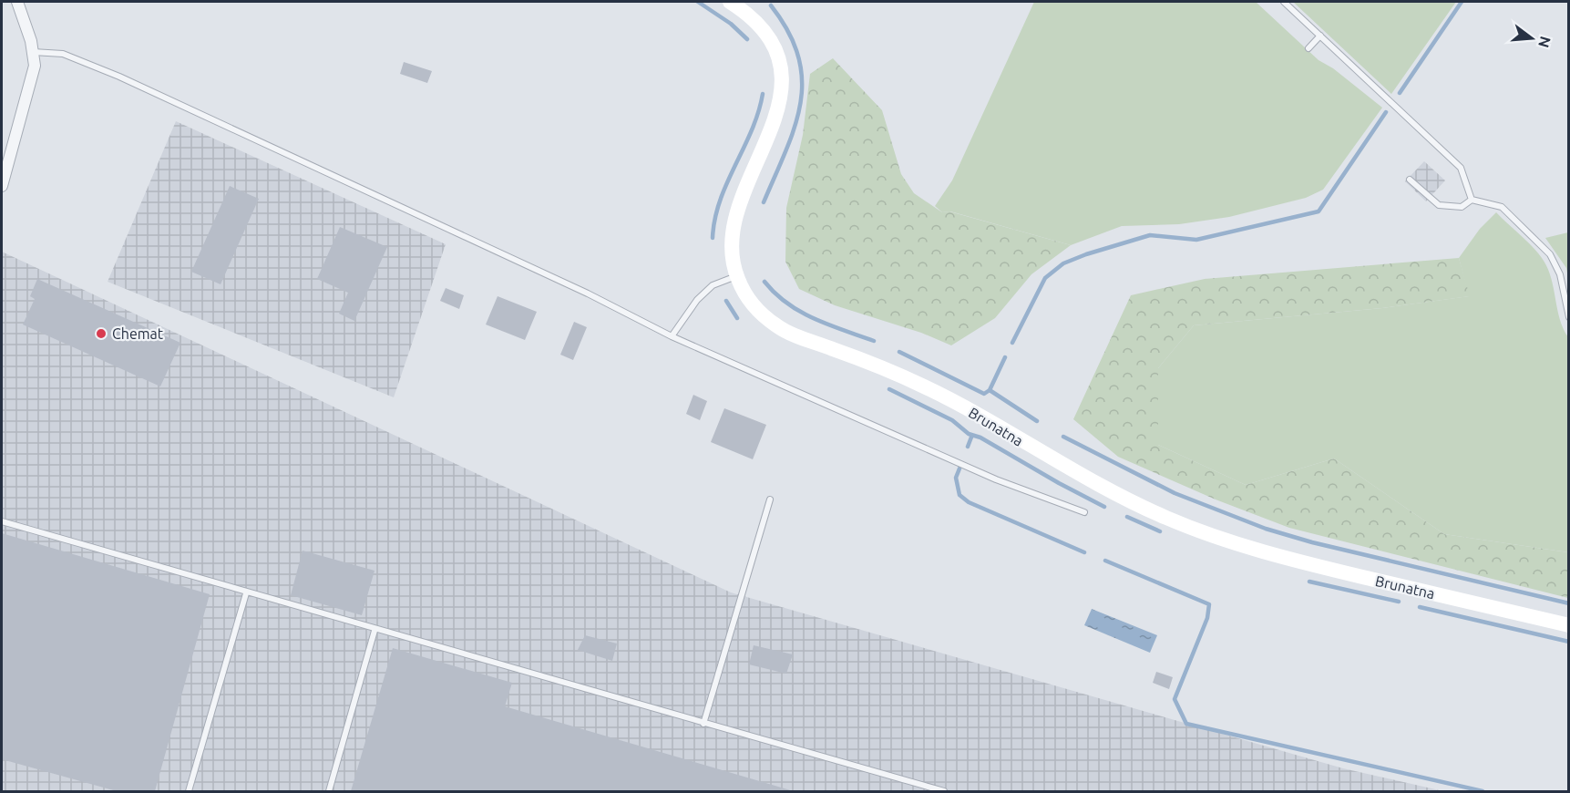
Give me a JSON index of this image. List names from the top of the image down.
{
  "streets": {
    "street": ["Brunatna"]
  },
  "places": ["Chemat"],
  "north": "right"
}
